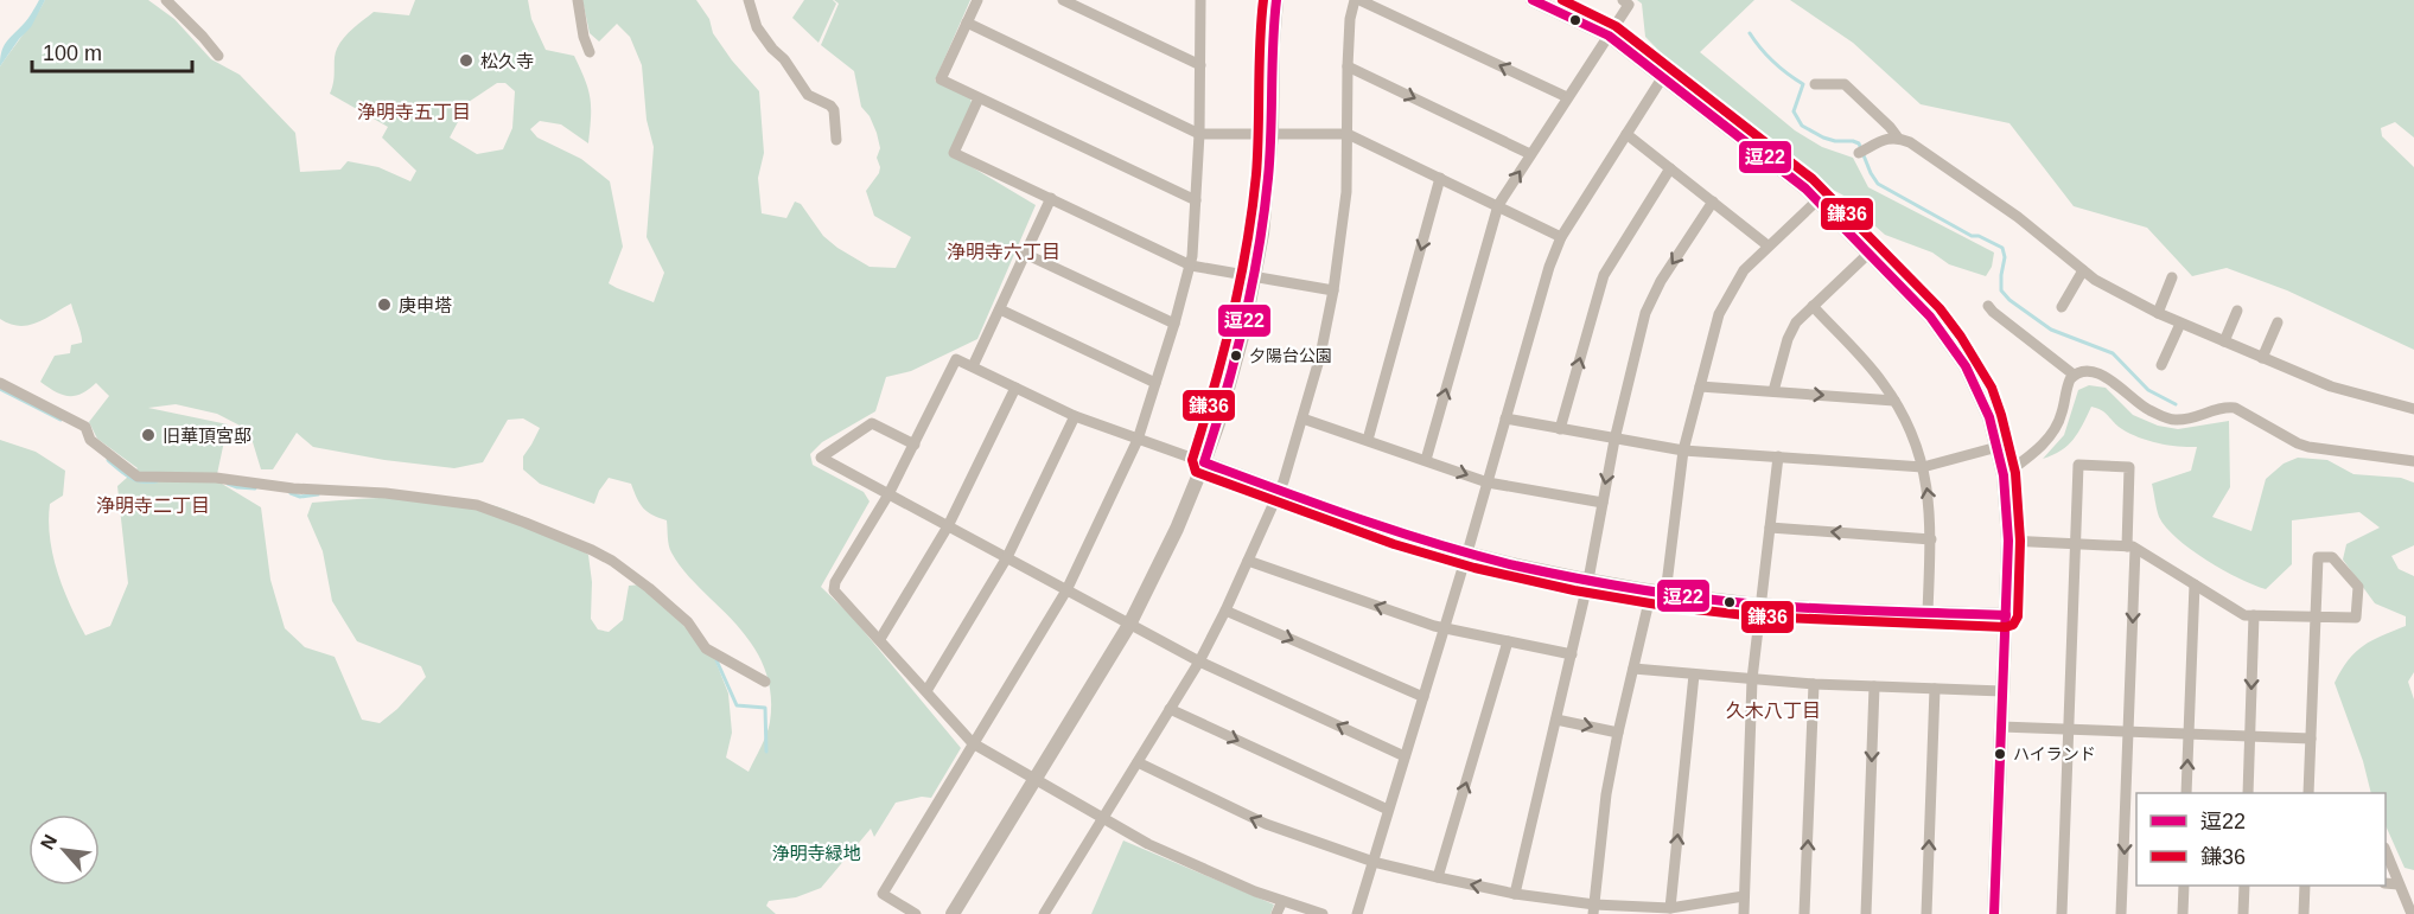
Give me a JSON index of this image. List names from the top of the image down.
{
  "districts": [
    "浄明寺五丁目",
    "浄明寺六丁目",
    "浄明寺二丁目",
    "久木八丁目"
  ],
  "parks": ["浄明寺緑地"],
  "places": [
    "松久寺",
    "庚申塔",
    "夕陽台公園",
    "旧華頂宮邸",
    "ハイランド"
  ],
  "lines": ["transit line 逗22", "transit line 鎌36"],
  "legend": ["逗22", "鎌36"],
  "scale_bar": "100 m",
  "north": "top left"
}
